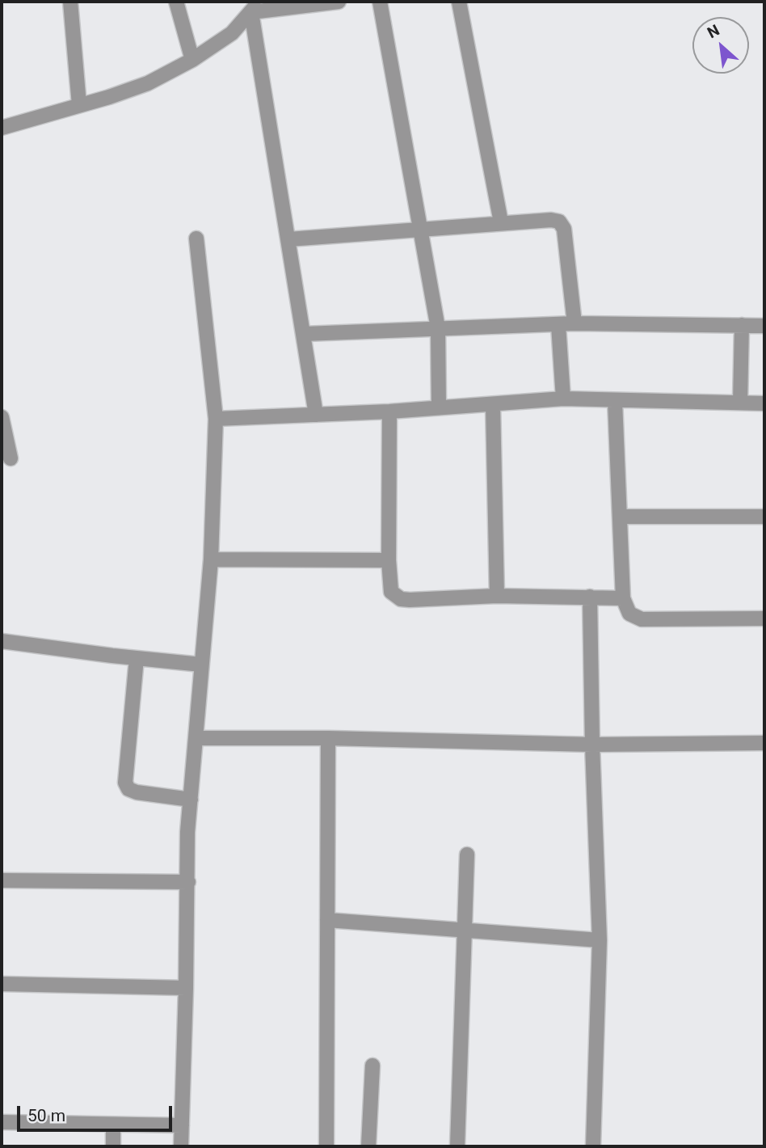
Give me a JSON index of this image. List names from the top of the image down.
{
  "scale_bar": "50 m",
  "north": "top left"
}
